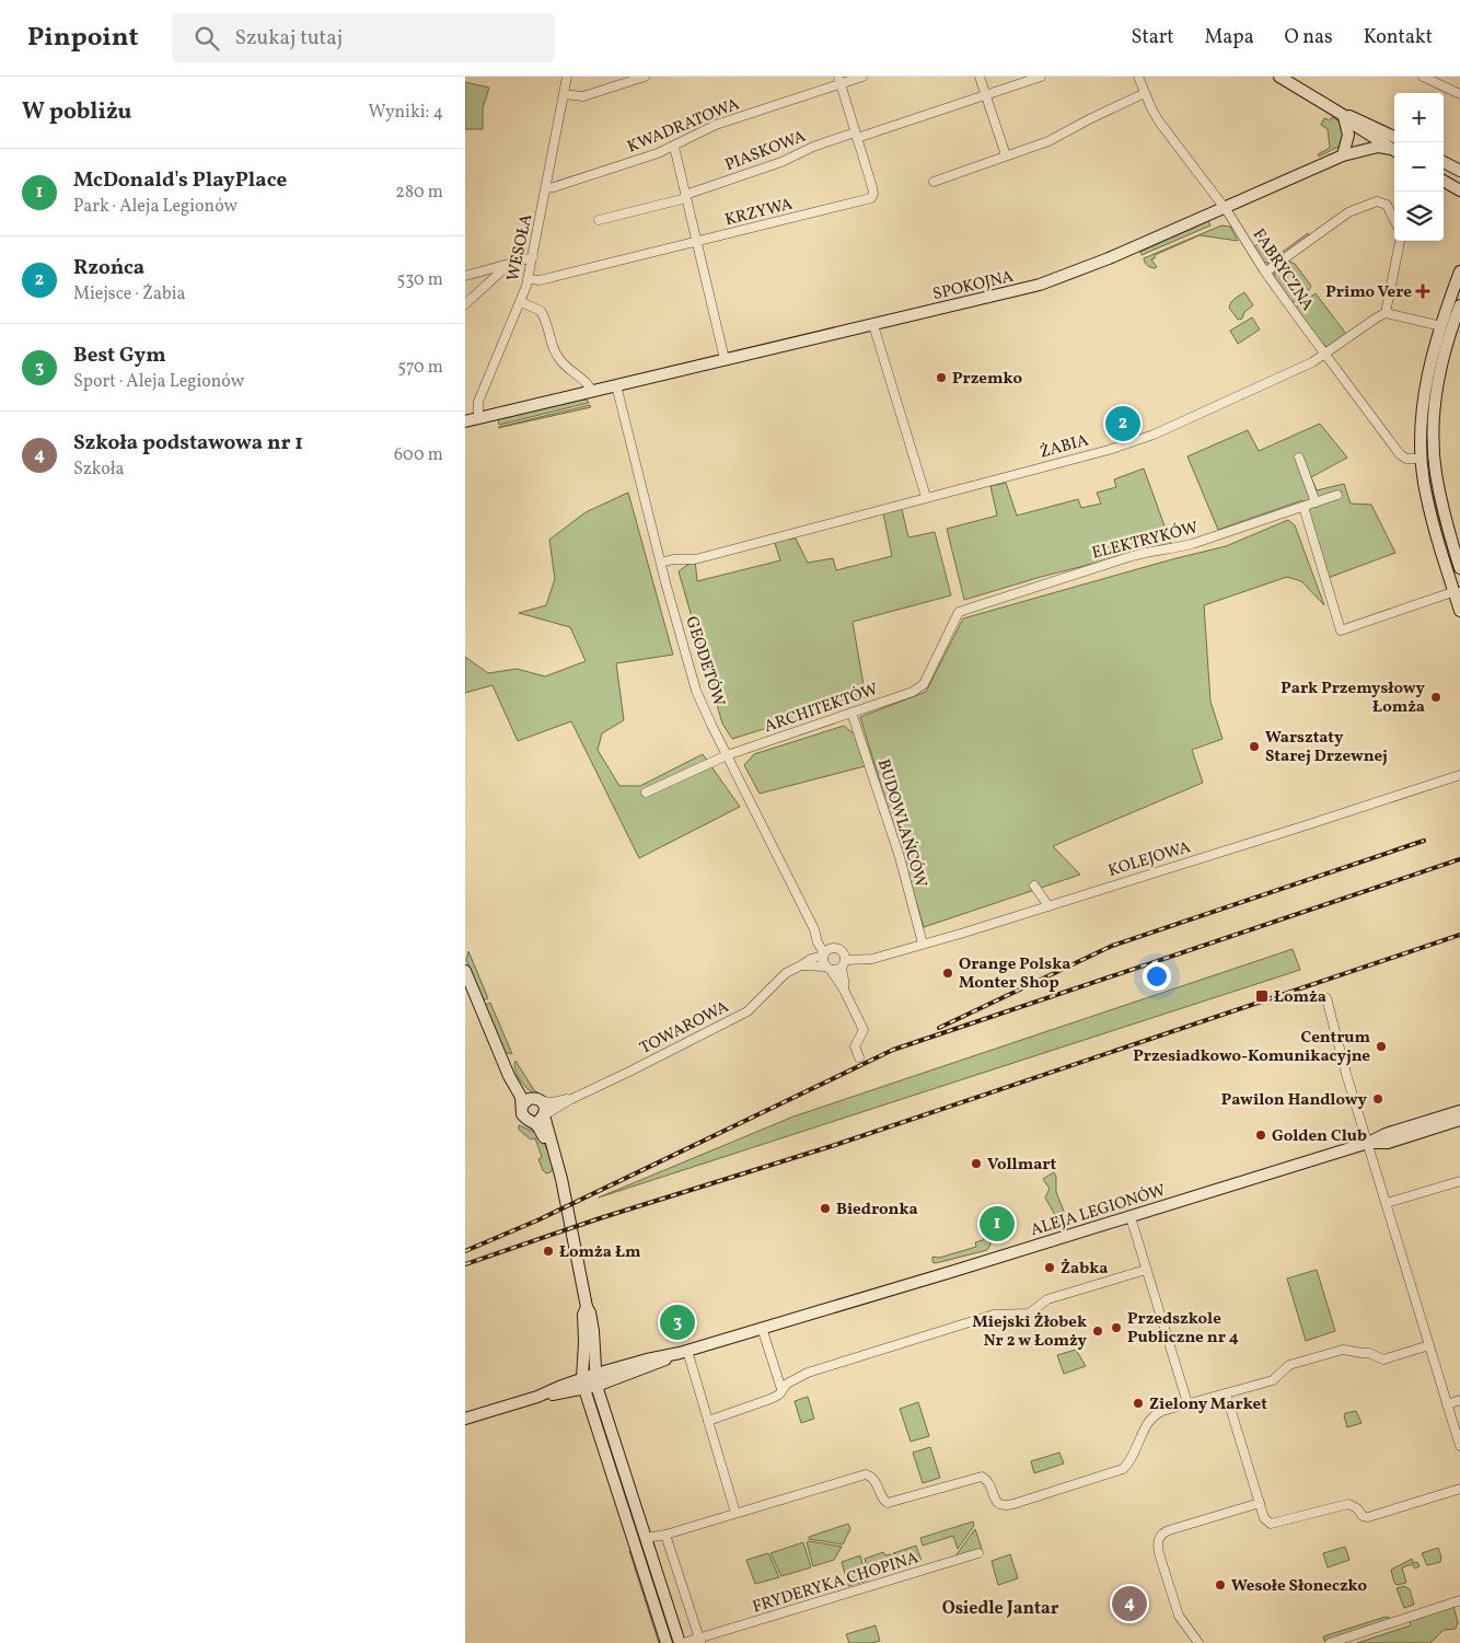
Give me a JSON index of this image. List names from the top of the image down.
{
  "streets": {
    "street": [
      "KWADRATOWA",
      "PIASKOWA",
      "KRZYWA",
      "WESOŁA",
      "FABRYCZNA",
      "SPOKOJNA",
      "ŻABIA",
      "ELEKTRYKÓW",
      "GEODETÓW",
      "ARCHITEKTÓW",
      "BUDOWLAŃCÓW",
      "KOLEJOWA",
      "TOWAROWA",
      "ALEJA LEGIONÓW",
      "FRYDERYKA CHOPINA"
    ]
  },
  "crossings": [
    ["KWADRATOWA", "KRZYWA"],
    ["KWADRATOWA", "WESOŁA"],
    ["PIASKOWA", "KRZYWA"],
    ["KRZYWA", "WESOŁA"],
    ["WESOŁA", "SPOKOJNA"],
    ["FABRYCZNA", "SPOKOJNA"],
    ["FABRYCZNA", "ŻABIA"],
    ["SPOKOJNA", "GEODETÓW"],
    ["ŻABIA", "GEODETÓW"],
    ["ELEKTRYKÓW", "ARCHITEKTÓW"],
    ["GEODETÓW", "ARCHITEKTÓW"],
    ["ARCHITEKTÓW", "BUDOWLAŃCÓW"],
    ["BUDOWLAŃCÓW", "KOLEJOWA"],
    ["KOLEJOWA", "TOWAROWA"]
  ],
  "districts": ["Osiedle Jantar"],
  "places": {
    "health": ["Primo Vere"],
    "other": [
      "Przemko",
      "Park Przemysłowy Łomża",
      "Warsztaty Starej Drzewnej",
      "Orange Polska Monter Shop",
      "Centrum Przesiadkowo-Komunikacyjne",
      "Pawilon Handlowy",
      "Golden Club",
      "Vollmart",
      "Biedronka",
      "Łomża Łm",
      "Żabka",
      "Przedszkole Publiczne nr 4",
      "Miejski Żłobek Nr 2 w Łomży",
      "Zielony Market",
      "Wesołe Słoneczko"
    ],
    "transit": ["Łomża"]
  },
  "page": {
    "header": "Pinpoint",
    "search": "Szukaj tutaj",
    "nav": [
      "Start",
      "Mapa",
      "O nas",
      "Kontakt"
    ],
    "heading": ["W pobliżu", "Wyniki: 4"],
    "map_buttons": ["+", "−"],
    "list": [
      {
        "mark": "1",
        "name": "McDonald's PlayPlace",
        "note": "Park · Aleja Legionów",
        "value": "280 m"
      },
      {
        "mark": "2",
        "name": "Rzońca",
        "note": "Miejsce · Żabia",
        "value": "530 m"
      },
      {
        "mark": "3",
        "name": "Best Gym",
        "note": "Sport · Aleja Legionów",
        "value": "570 m"
      },
      {
        "mark": "4",
        "name": "Szkoła podstawowa nr 1",
        "note": "Szkoła",
        "value": "600 m"
      }
    ],
    "pins": [
      "2",
      "1",
      "3",
      "4"
    ]
  }
}
